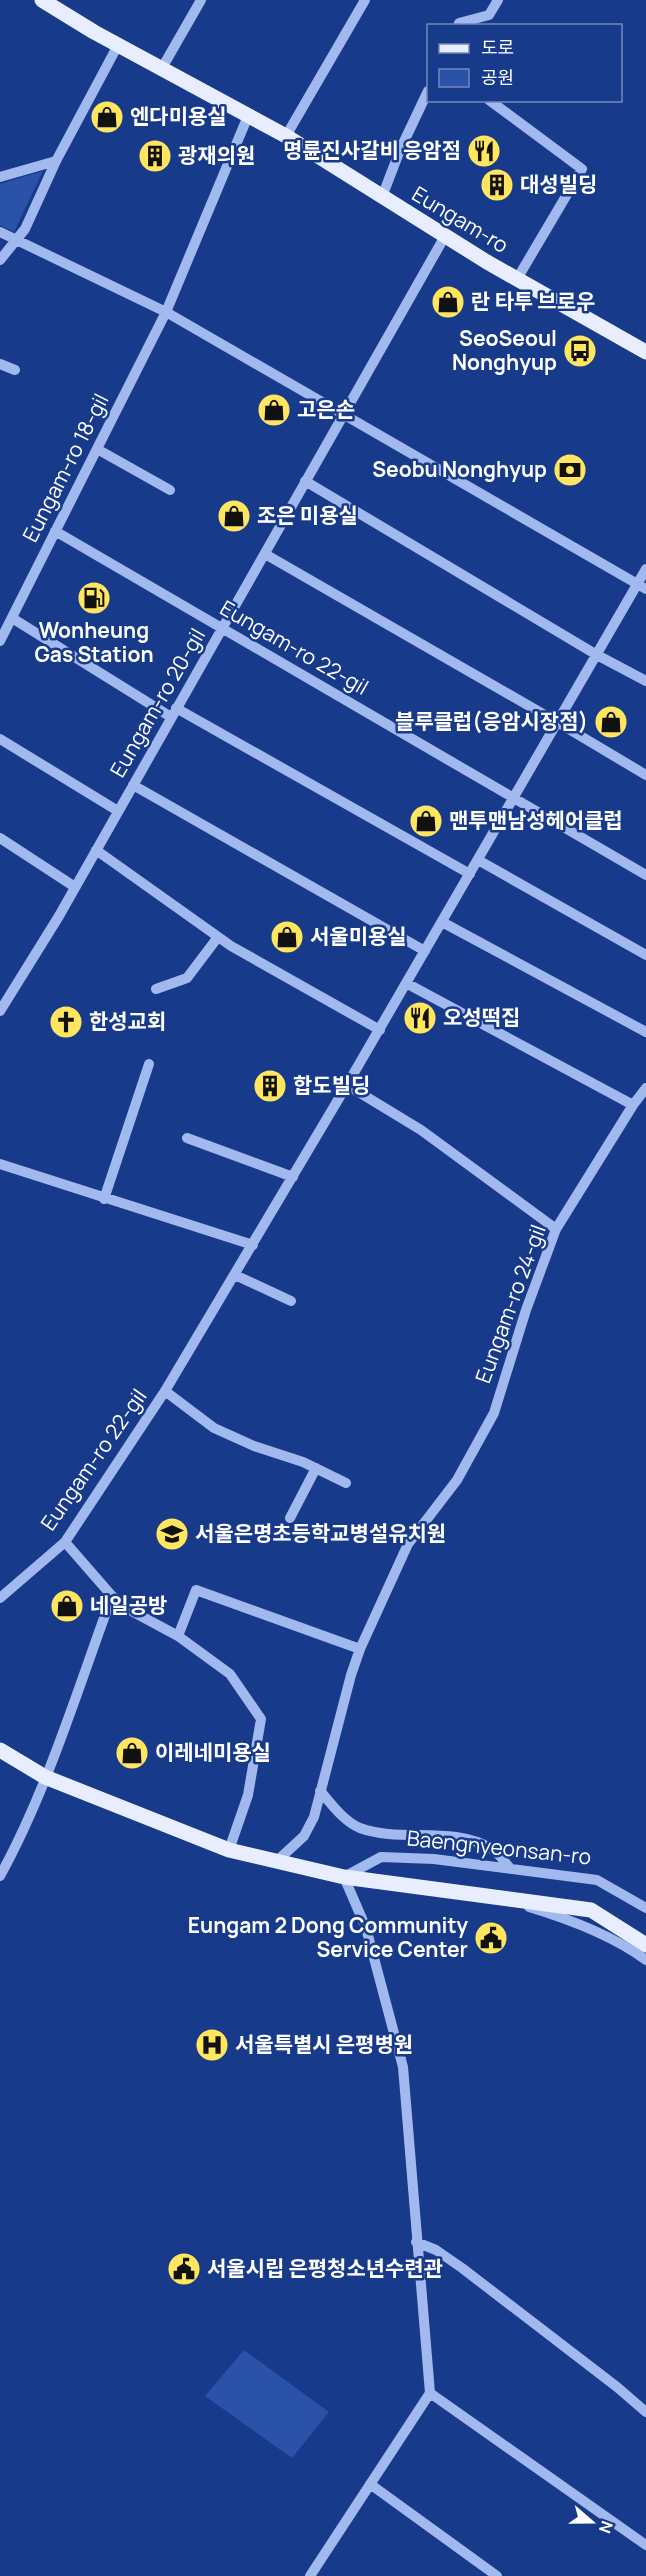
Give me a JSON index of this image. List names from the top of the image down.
{
  "streets": {
    "main road": ["Eungam-ro"],
    "street": [
      "Eungam-ro 18-gil",
      "Eungam-ro 22-gil",
      "Eungam-ro 20-gil",
      "Eungam-ro 24-gil",
      "Baengnyeonsan-ro"
    ]
  },
  "crossings": [
    ["Eungam-ro", "Eungam-ro 18-gil"],
    ["Eungam-ro", "Eungam-ro 20-gil"],
    ["Eungam-ro 18-gil", "Eungam-ro 22-gil"],
    ["Eungam-ro 22-gil", "Eungam-ro 20-gil"]
  ],
  "places": {
    "shop": [
      "엔다미용실",
      "란 타투 브로우",
      "고은손",
      "조은 미용실",
      "블루클럽(응암시장점)",
      "맨투맨남성헤어클럽",
      "서울미용실",
      "네일공방",
      "이레네미용실"
    ],
    "restaurant": ["명륜진사갈비 응암점", "오성떡집"],
    "building": ["광재의원", "대성빌딩", "합도빌딩"],
    "bus stop": ["SeoSeoul Nonghyup"],
    "bank": ["Seobu Nonghyup"],
    "fuel station": ["Wonheung Gas Station"],
    "church": ["한성교회"],
    "school or university": ["서울은명초등학교병설유치원"],
    "public building": ["Eungam 2 Dong Community Service Center", "서울시립 은평청소년수련관"],
    "hospital": ["서울특별시 은평병원"]
  },
  "legend": ["도로", "공원"],
  "north": "right"
}
